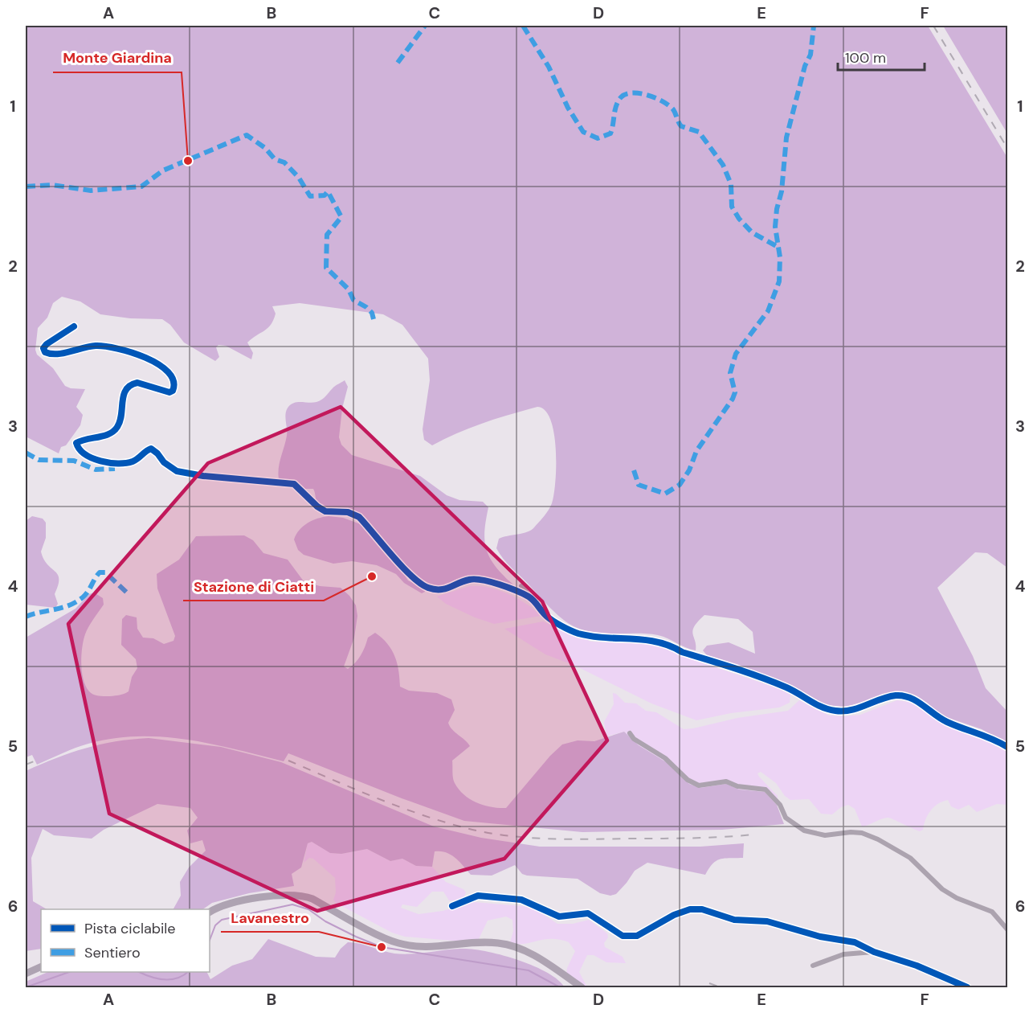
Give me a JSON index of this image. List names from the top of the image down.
{
  "places": ["Monte Giardina", "Stazione di Ciatti", "Lavanestro"],
  "legend": ["Pista ciclabile", "Sentiero"],
  "scale_bar": "100 m",
  "grid": {
    "columns": [
      "A",
      "B",
      "C",
      "D",
      "E",
      "F"
    ],
    "rows": [
      "1",
      "2",
      "3",
      "4",
      "5",
      "6"
    ]
  }
}
